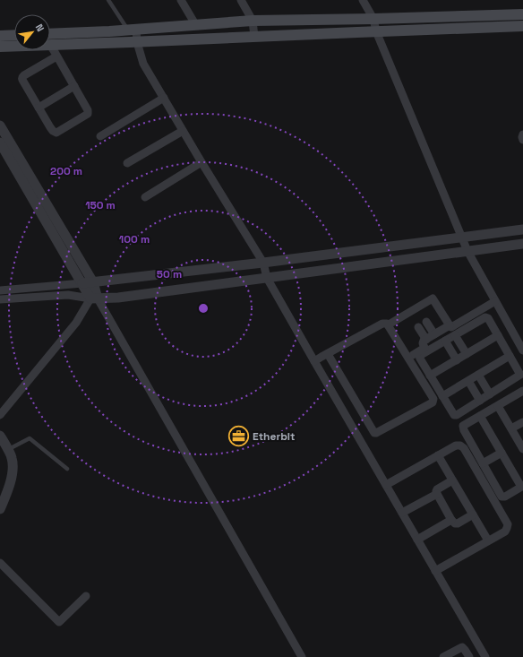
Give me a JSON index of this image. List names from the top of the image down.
{
  "places": {
    "office": ["Etherbit"]
  },
  "north": "top right",
  "rings": [
    "200 m",
    "150 m",
    "100 m",
    "50 m"
  ]
}
